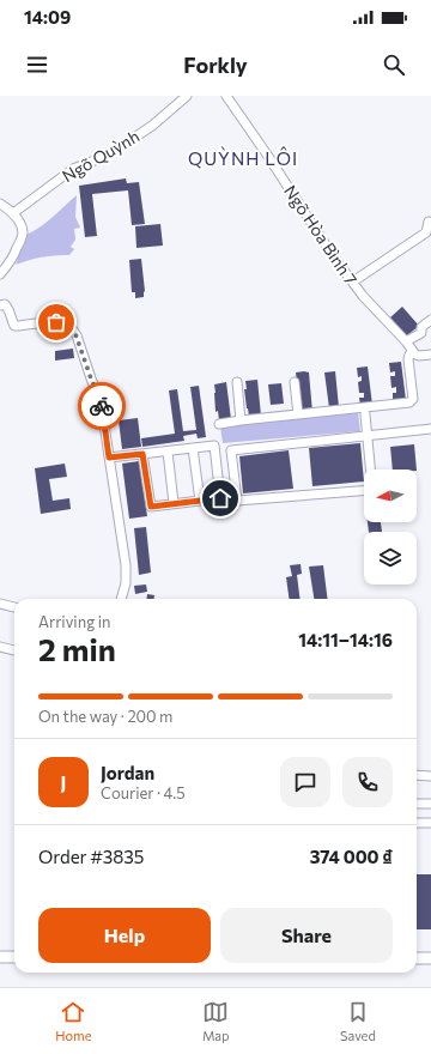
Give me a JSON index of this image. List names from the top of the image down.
{
  "streets": {
    "street": ["Ngõ Quỳnh", "Ngõ Hòa Bình 7"]
  },
  "districts": ["QUỲNH LÔI"],
  "north": "left",
  "page": {
    "status": "14:09",
    "header": "Forkly",
    "heading": ["2 min", "Arriving in", "14:11–14:16"],
    "panel": [
      "Jordan",
      "Courier · 4.5",
      "Order #3835",
      "374 000 ₫"
    ],
    "bar": "On the way · 200 m",
    "round": "J",
    "buttons": ["Help", "Share"],
    "tabs": ["Home", "Map", "Saved"]
  }
}
